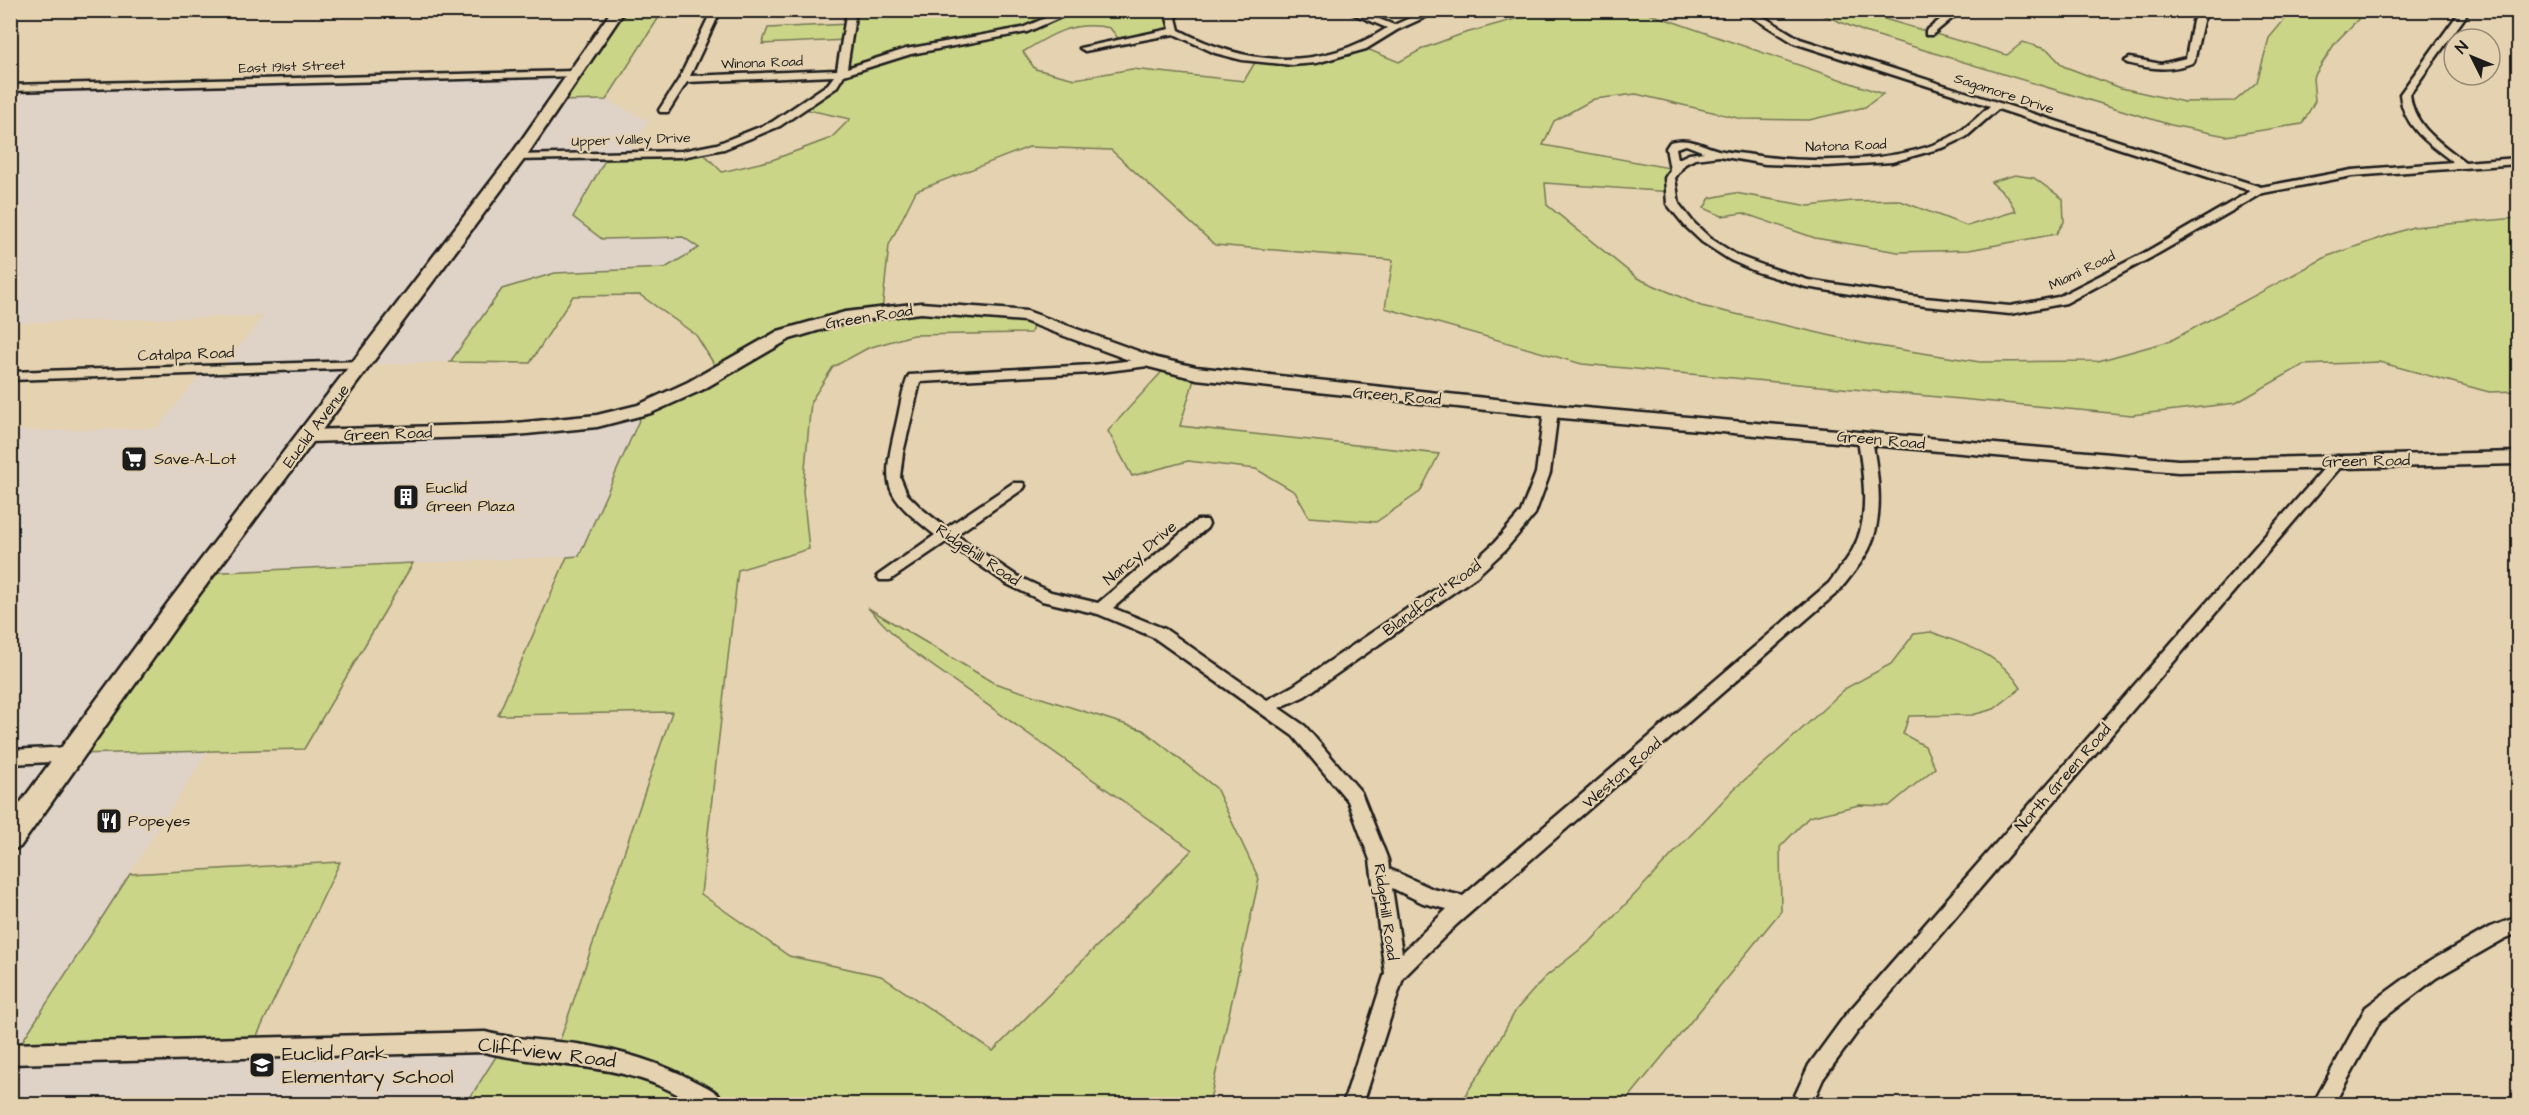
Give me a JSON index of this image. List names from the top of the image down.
{
  "streets": {
    "main road": ["Green Road", "Euclid Avenue"],
    "street": [
      "Winona Road",
      "East 191st Street",
      "Sagamore Drive",
      "Upper Valley Drive",
      "Natona Road",
      "Miami Road",
      "Catalpa Road",
      "Nancy Drive",
      "Ridgehill Road",
      "Blandford Road",
      "Weston Road",
      "North Green Road",
      "Cliffview Road"
    ]
  },
  "crossings": [
    ["Winona Road", "Upper Valley Drive"],
    ["East 191st Street", "Euclid Avenue"],
    ["Sagamore Drive", "Natona Road"],
    ["Sagamore Drive", "Miami Road"],
    ["Upper Valley Drive", "Euclid Avenue"],
    ["Natona Road", "Miami Road"],
    ["Green Road", "Euclid Avenue"],
    ["Green Road", "Ridgehill Road"],
    ["Green Road", "Blandford Road"],
    ["Green Road", "Weston Road"],
    ["Green Road", "North Green Road"],
    ["Catalpa Road", "Euclid Avenue"],
    ["Nancy Drive", "Ridgehill Road"],
    ["Ridgehill Road", "Blandford Road"],
    ["Ridgehill Road", "Weston Road"]
  ],
  "places": {
    "supermarket": ["Save-A-Lot"],
    "building": ["Euclid Green Plaza"],
    "restaurant": ["Popeyes"],
    "school or university": ["Euclid Park Elementary School"]
  },
  "north": "top left"
}
